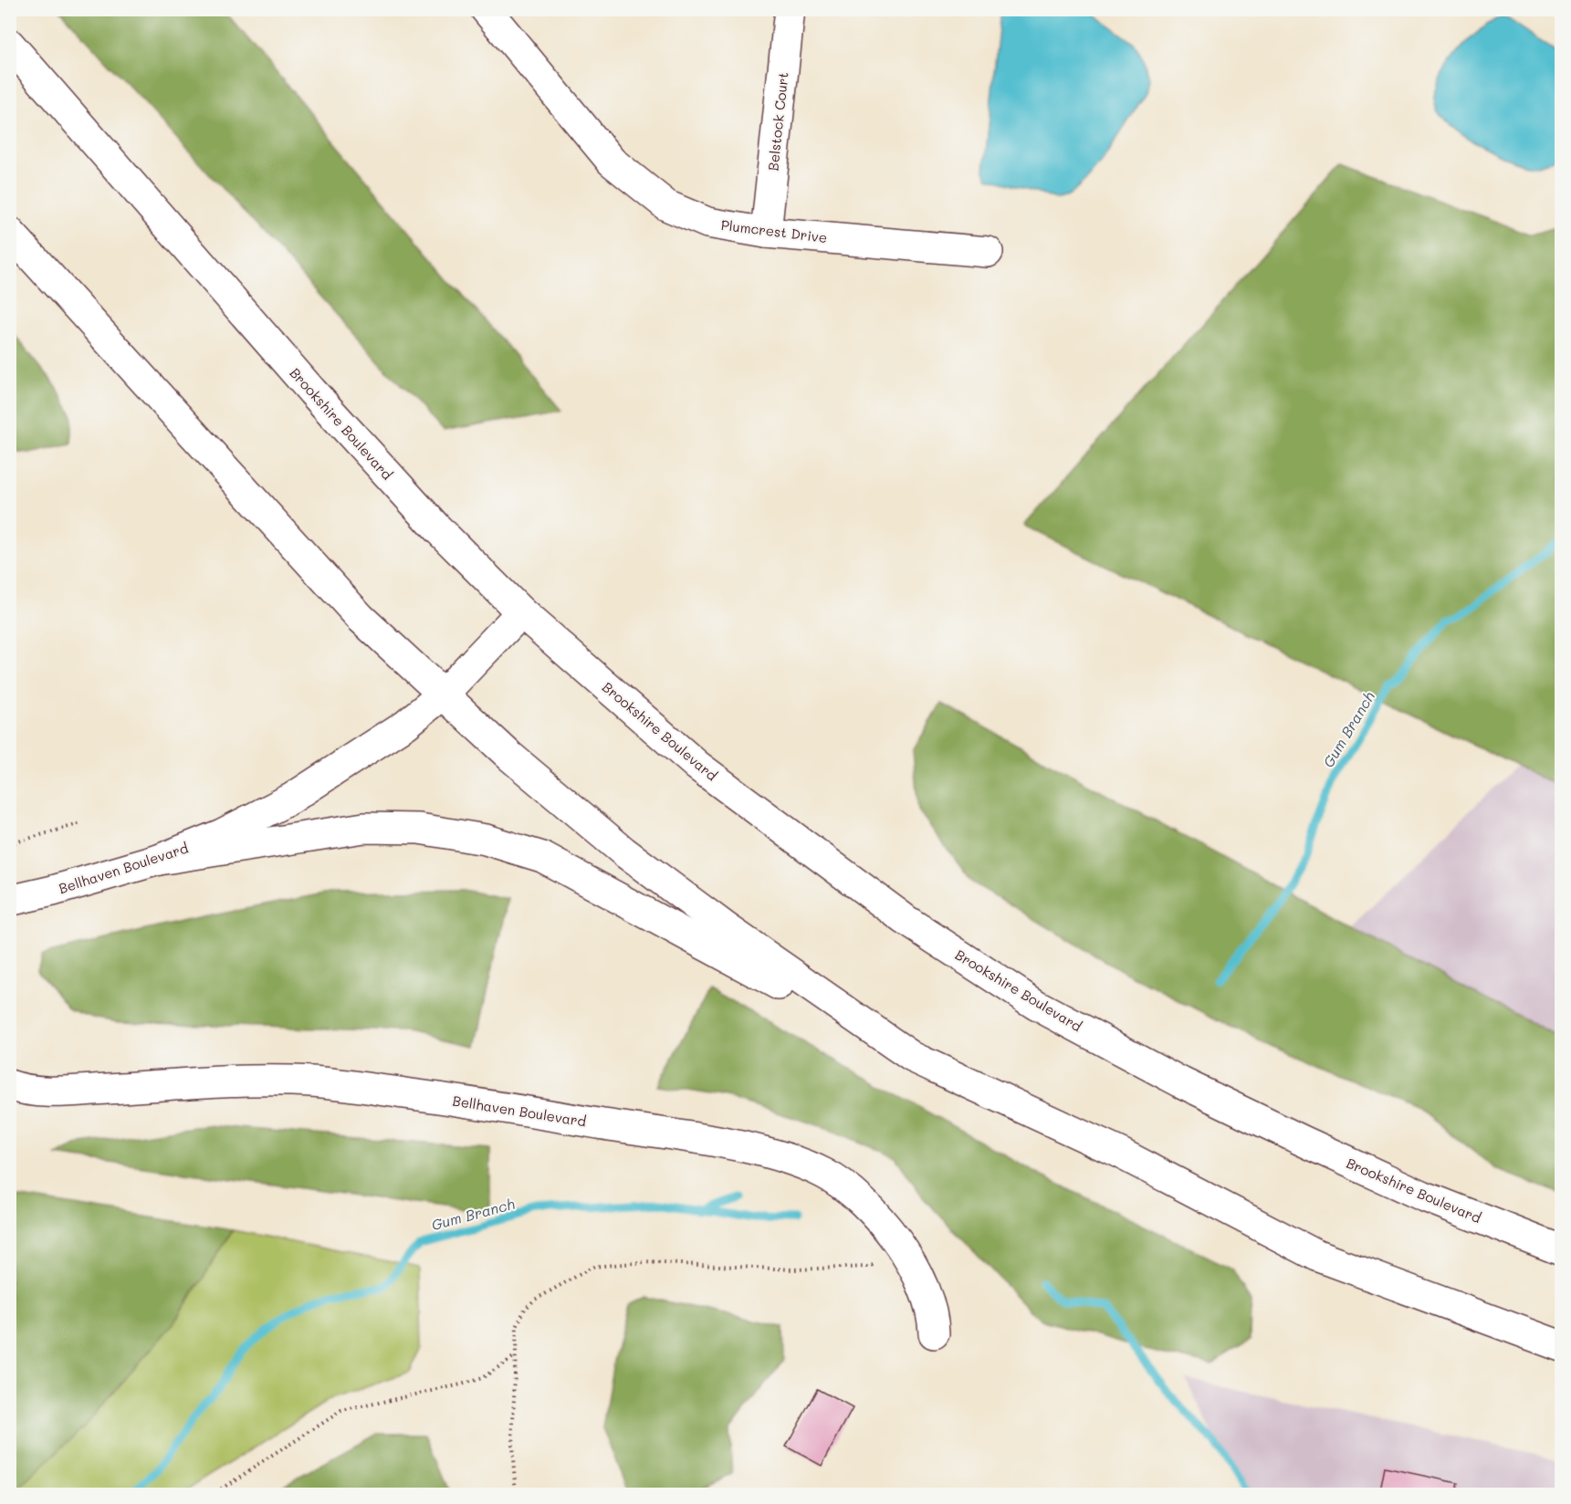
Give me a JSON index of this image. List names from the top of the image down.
{
  "streets": {
    "main road": [
      "Belstock Court",
      "Plumcrest Drive",
      "Brookshire Boulevard",
      "Bellhaven Boulevard"
    ]
  },
  "crossings": [
    ["Belstock Court", "Plumcrest Drive"],
    ["Brookshire Boulevard", "Bellhaven Boulevard"]
  ],
  "water": ["Gum Branch"]
}
